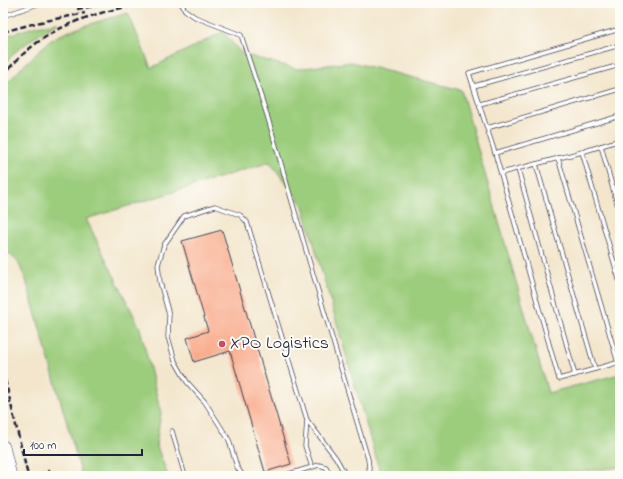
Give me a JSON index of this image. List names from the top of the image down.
{
  "places": ["XPO Logistics"],
  "scale_bar": "100 m"
}
